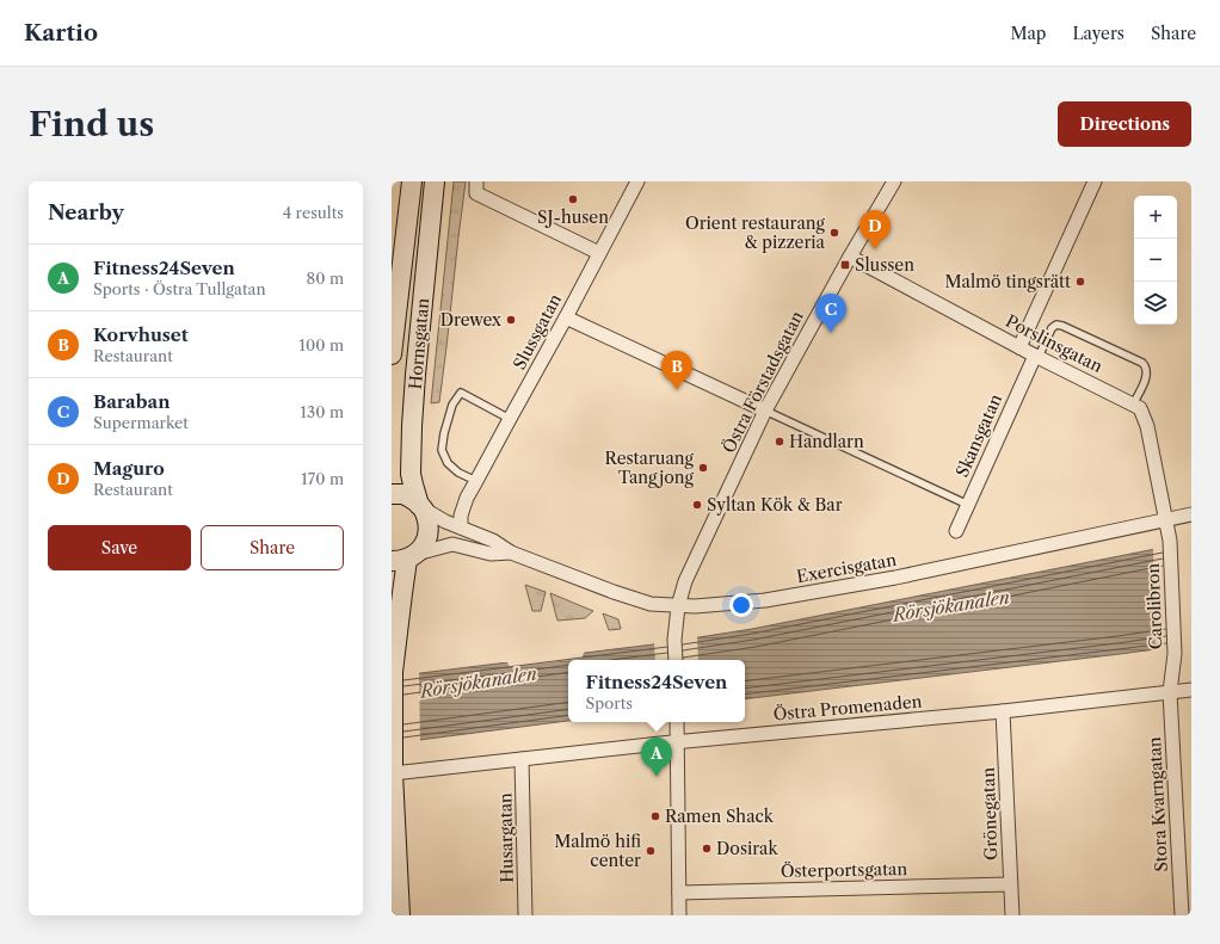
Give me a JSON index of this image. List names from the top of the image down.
{
  "streets": {
    "main road": ["Hornsgatan"],
    "street": [
      "Slussgatan",
      "Porslinsgatan",
      "Östra Förstadsgatan",
      "Skansgatan",
      "Exercisgatan",
      "Carolibron",
      "Östra Promenaden",
      "Stora Kvarngatan",
      "Grönegatan",
      "Husargatan",
      "Österportsgatan"
    ]
  },
  "crossings": [
    ["Slussgatan", "Exercisgatan"],
    ["Hornsgatan", "Exercisgatan"],
    ["Hornsgatan", "Östra Promenaden"],
    ["Porslinsgatan", "Östra Förstadsgatan"],
    ["Porslinsgatan", "Skansgatan"],
    ["Porslinsgatan", "Exercisgatan"],
    ["Porslinsgatan", "Carolibron"],
    ["Östra Förstadsgatan", "Exercisgatan"],
    ["Exercisgatan", "Carolibron"],
    ["Carolibron", "Östra Promenaden"],
    ["Carolibron", "Stora Kvarngatan"],
    ["Östra Promenaden", "Stora Kvarngatan"],
    ["Östra Promenaden", "Grönegatan"],
    ["Östra Promenaden", "Husargatan"],
    ["Grönegatan", "Österportsgatan"]
  ],
  "water": ["Rörsjökanalen"],
  "places": {
    "other": [
      "SJ-husen",
      "Orient restaurang & pizzeria",
      "Malmö tingsrätt",
      "Drewex",
      "Handlarn",
      "Restaruang Tangjong",
      "Syltan Kök & Bar",
      "Ramen Shack",
      "Dosirak",
      "Malmö hifi center"
    ],
    "transit": ["Slussen"]
  },
  "page": {
    "header": "Kartio",
    "nav": ["Map", "Layers", "Share"],
    "buttons": [
      "Directions",
      ["Save", "Share"]
    ],
    "title": "Find us",
    "heading": ["Nearby", "4 results"],
    "map_buttons": ["+", "−"],
    "pins": [
      "D",
      "C",
      "B",
      "A"
    ],
    "list": [
      {
        "mark": "A",
        "name": "Fitness24Seven",
        "note": "Sports · Östra Tullgatan",
        "value": "80 m"
      },
      {
        "mark": "B",
        "name": "Korvhuset",
        "note": "Restaurant",
        "value": "100 m"
      },
      {
        "mark": "C",
        "name": "Baraban",
        "note": "Supermarket",
        "value": "130 m"
      },
      {
        "mark": "D",
        "name": "Maguro",
        "note": "Restaurant",
        "value": "170 m"
      }
    ],
    "popup": ["Fitness24Seven", "Sports"]
  }
}
